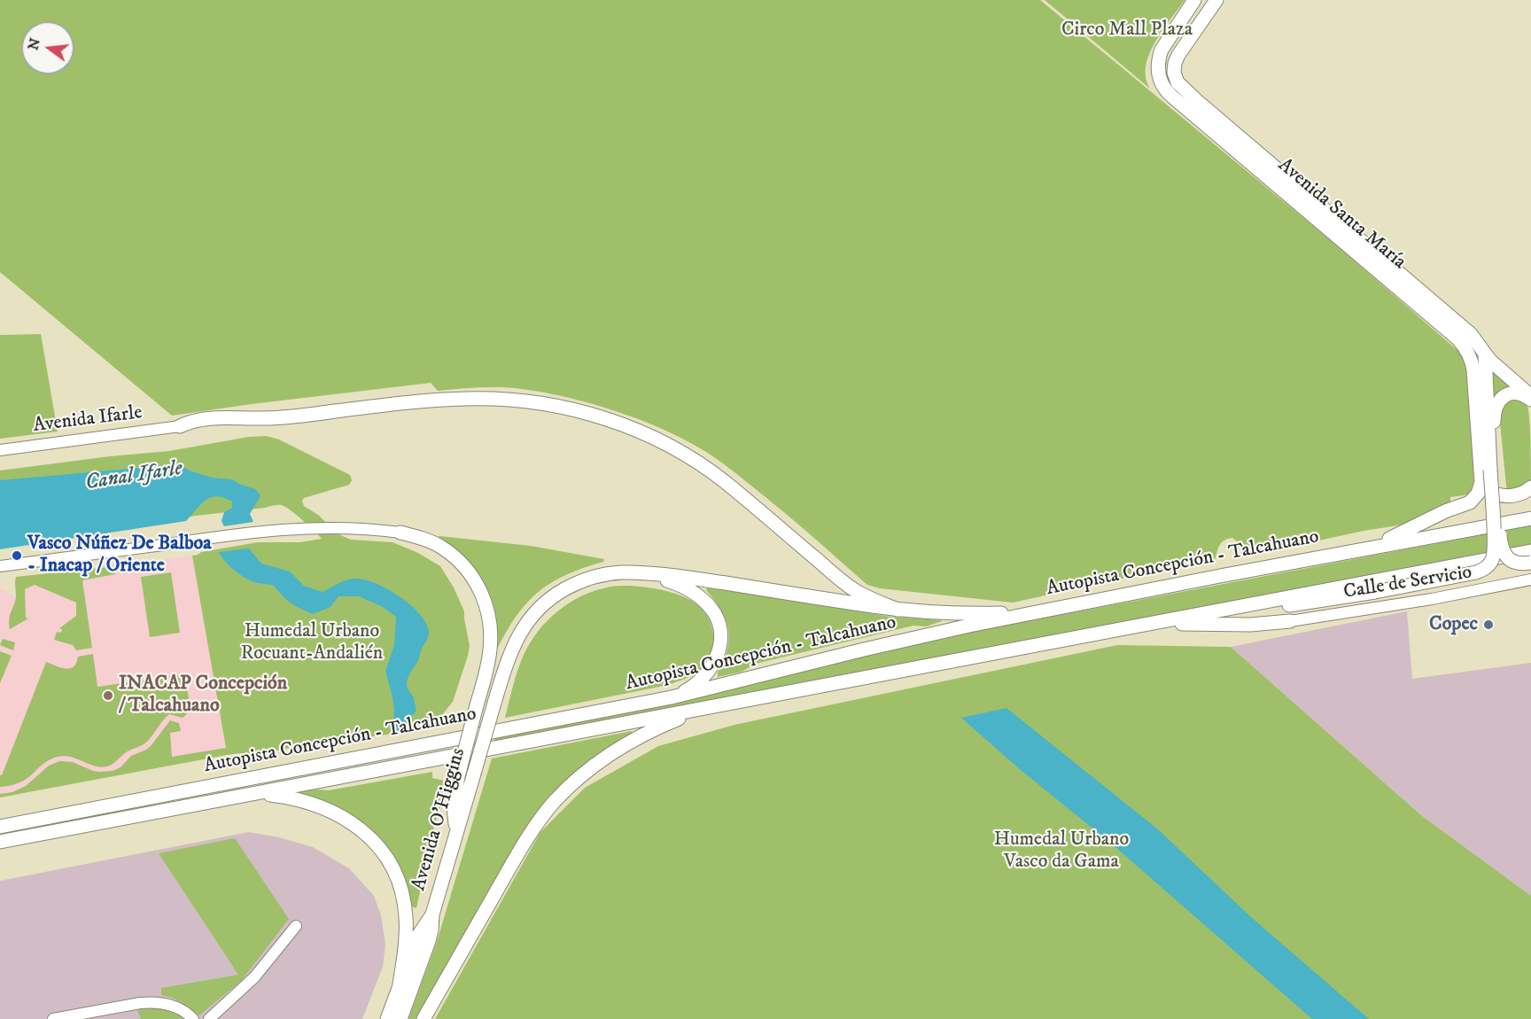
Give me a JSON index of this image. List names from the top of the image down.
{
  "streets": {
    "main road": ["Avenida Santa María", "Autopista Concepción - Talcahuano", "Avenida O'Higgins"],
    "street": ["Avenida Ifarle", "Calle de Servicio"]
  },
  "water": ["Canal Ifarle"],
  "parks": ["Circo Mall Plaza", "Humedal Urbano Rocuant-Andalién", "Humedal Urbano Vasco da Gama"],
  "places": ["Vasco Núñez De Balboa - Inacap / Oriente", "Copec", "INACAP Concepción / Talcahuano"],
  "north": "left"
}
